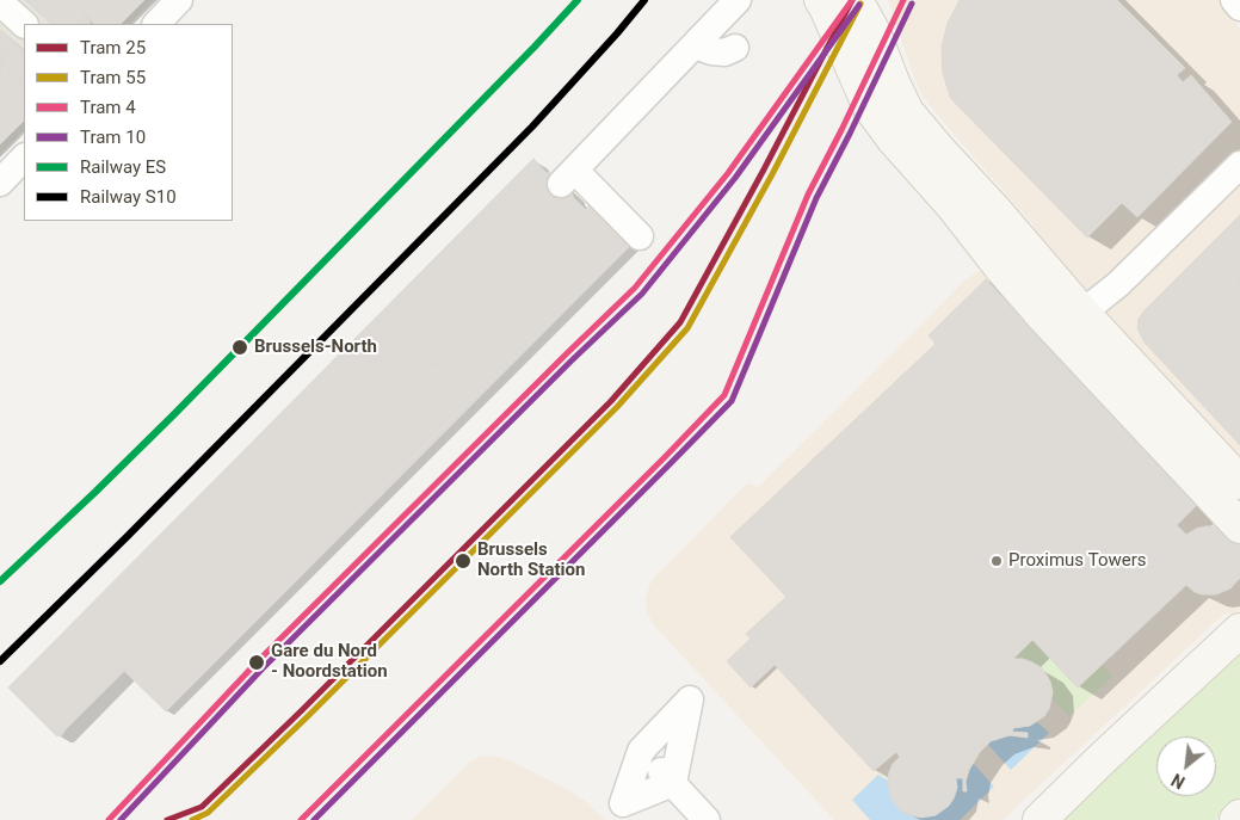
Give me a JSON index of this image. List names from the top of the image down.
{
  "places": [
    "Brussels-North",
    "Brussels North Station",
    "Proximus Towers",
    "Gare du Nord - Noordstation"
  ],
  "lines": [
    "tram line 25",
    "tram line 4",
    "rail line ES",
    "rail line S10",
    "tram line 55",
    "tram line 10"
  ],
  "legend": [
    "Tram 25",
    "Tram 55",
    "Tram 4",
    "Tram 10",
    "Railway ES",
    "Railway S10"
  ],
  "north": "bottom left"
}
